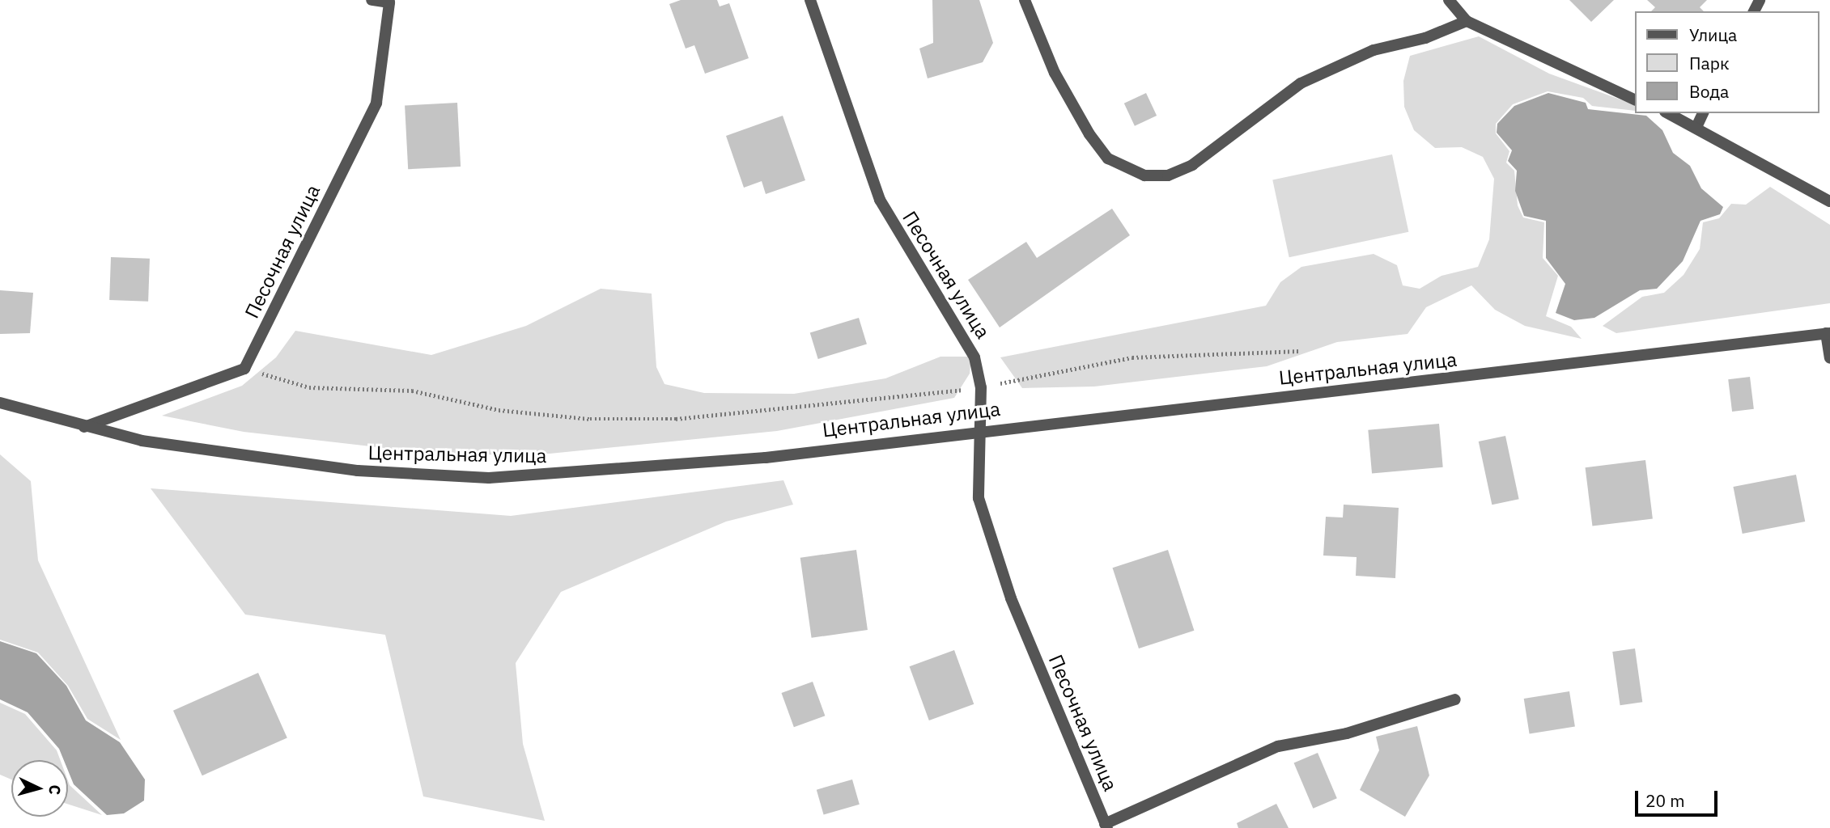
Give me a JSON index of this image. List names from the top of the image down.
{
  "streets": {
    "street": ["Песочная улица", "Центральная улица"]
  },
  "crossings": [
    ["Песочная улица", "Центральная улица"]
  ],
  "legend": ["Улица", "Парк", "Вода"],
  "scale_bar": "20 m",
  "north": "right"
}
